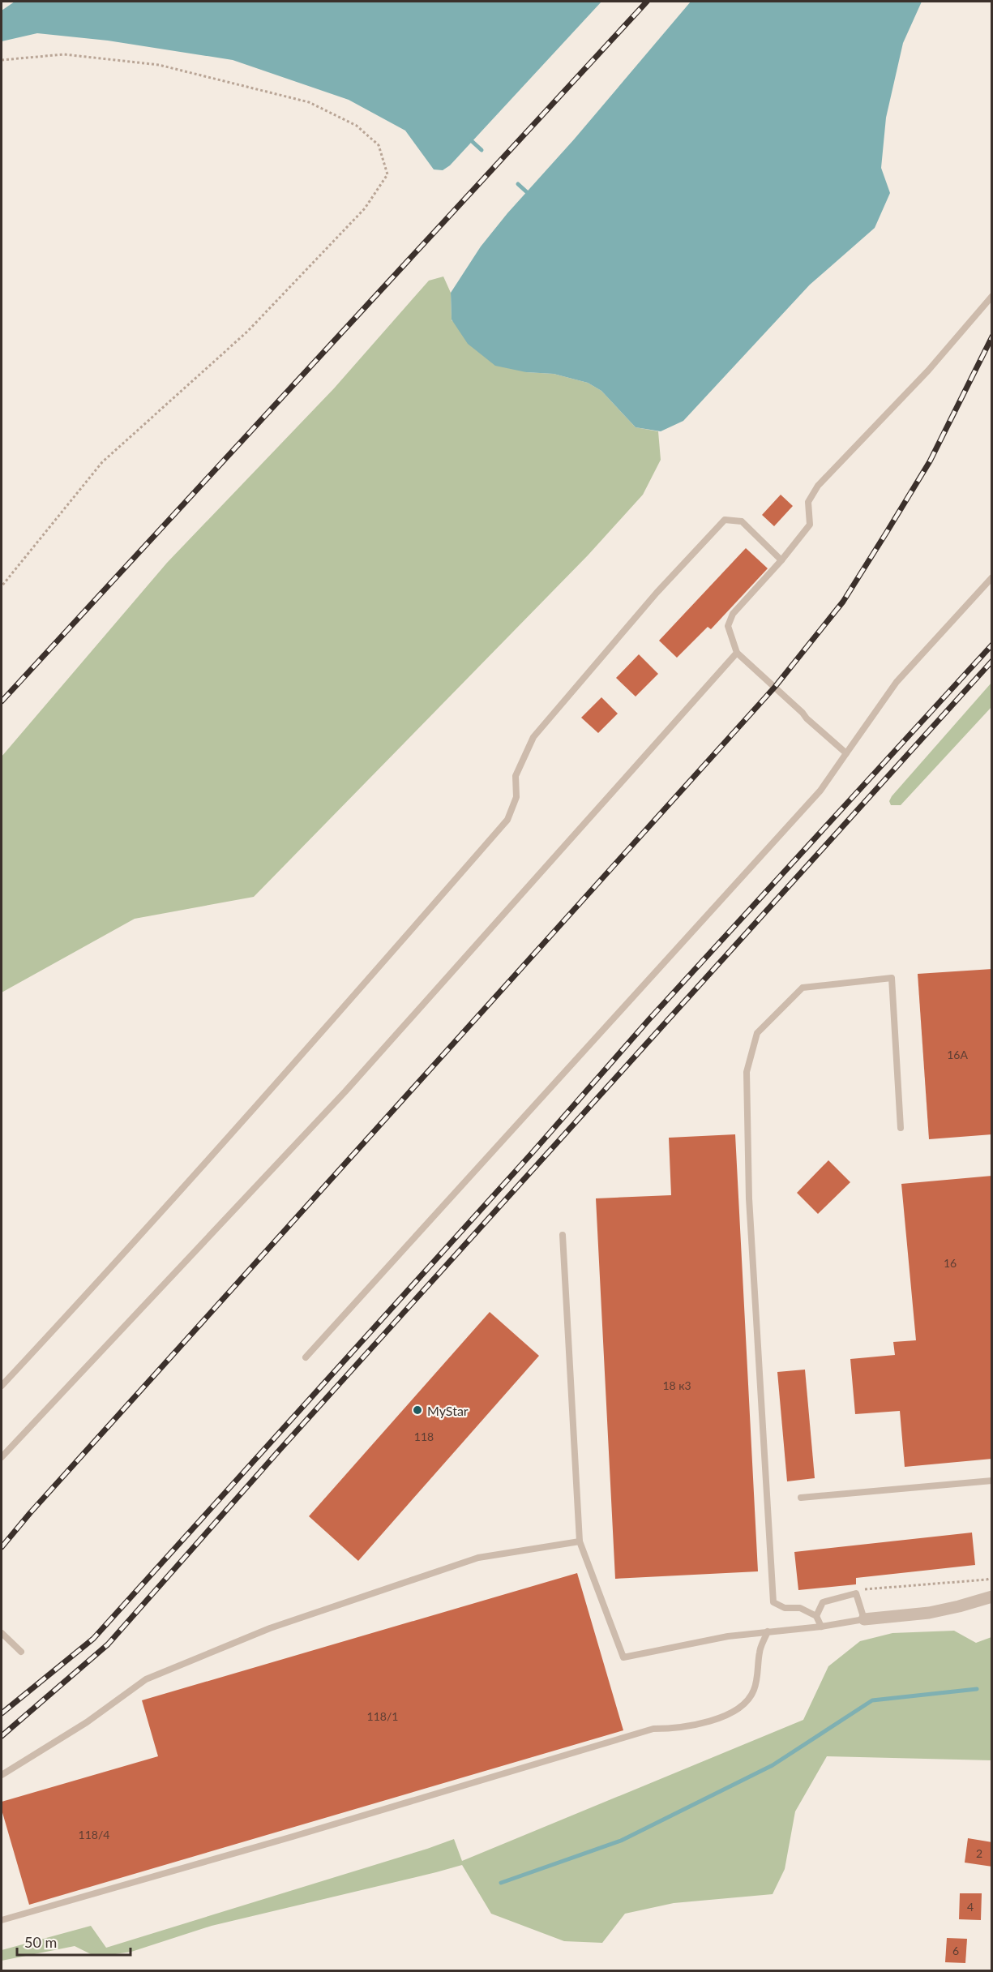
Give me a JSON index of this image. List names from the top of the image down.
{
  "places": ["MyStar"],
  "house_numbers": [
    "16А",
    "16",
    "18 к3",
    "118",
    "118/1",
    "118/4",
    "2",
    "4",
    "6"
  ],
  "scale_bar": "50 m"
}
